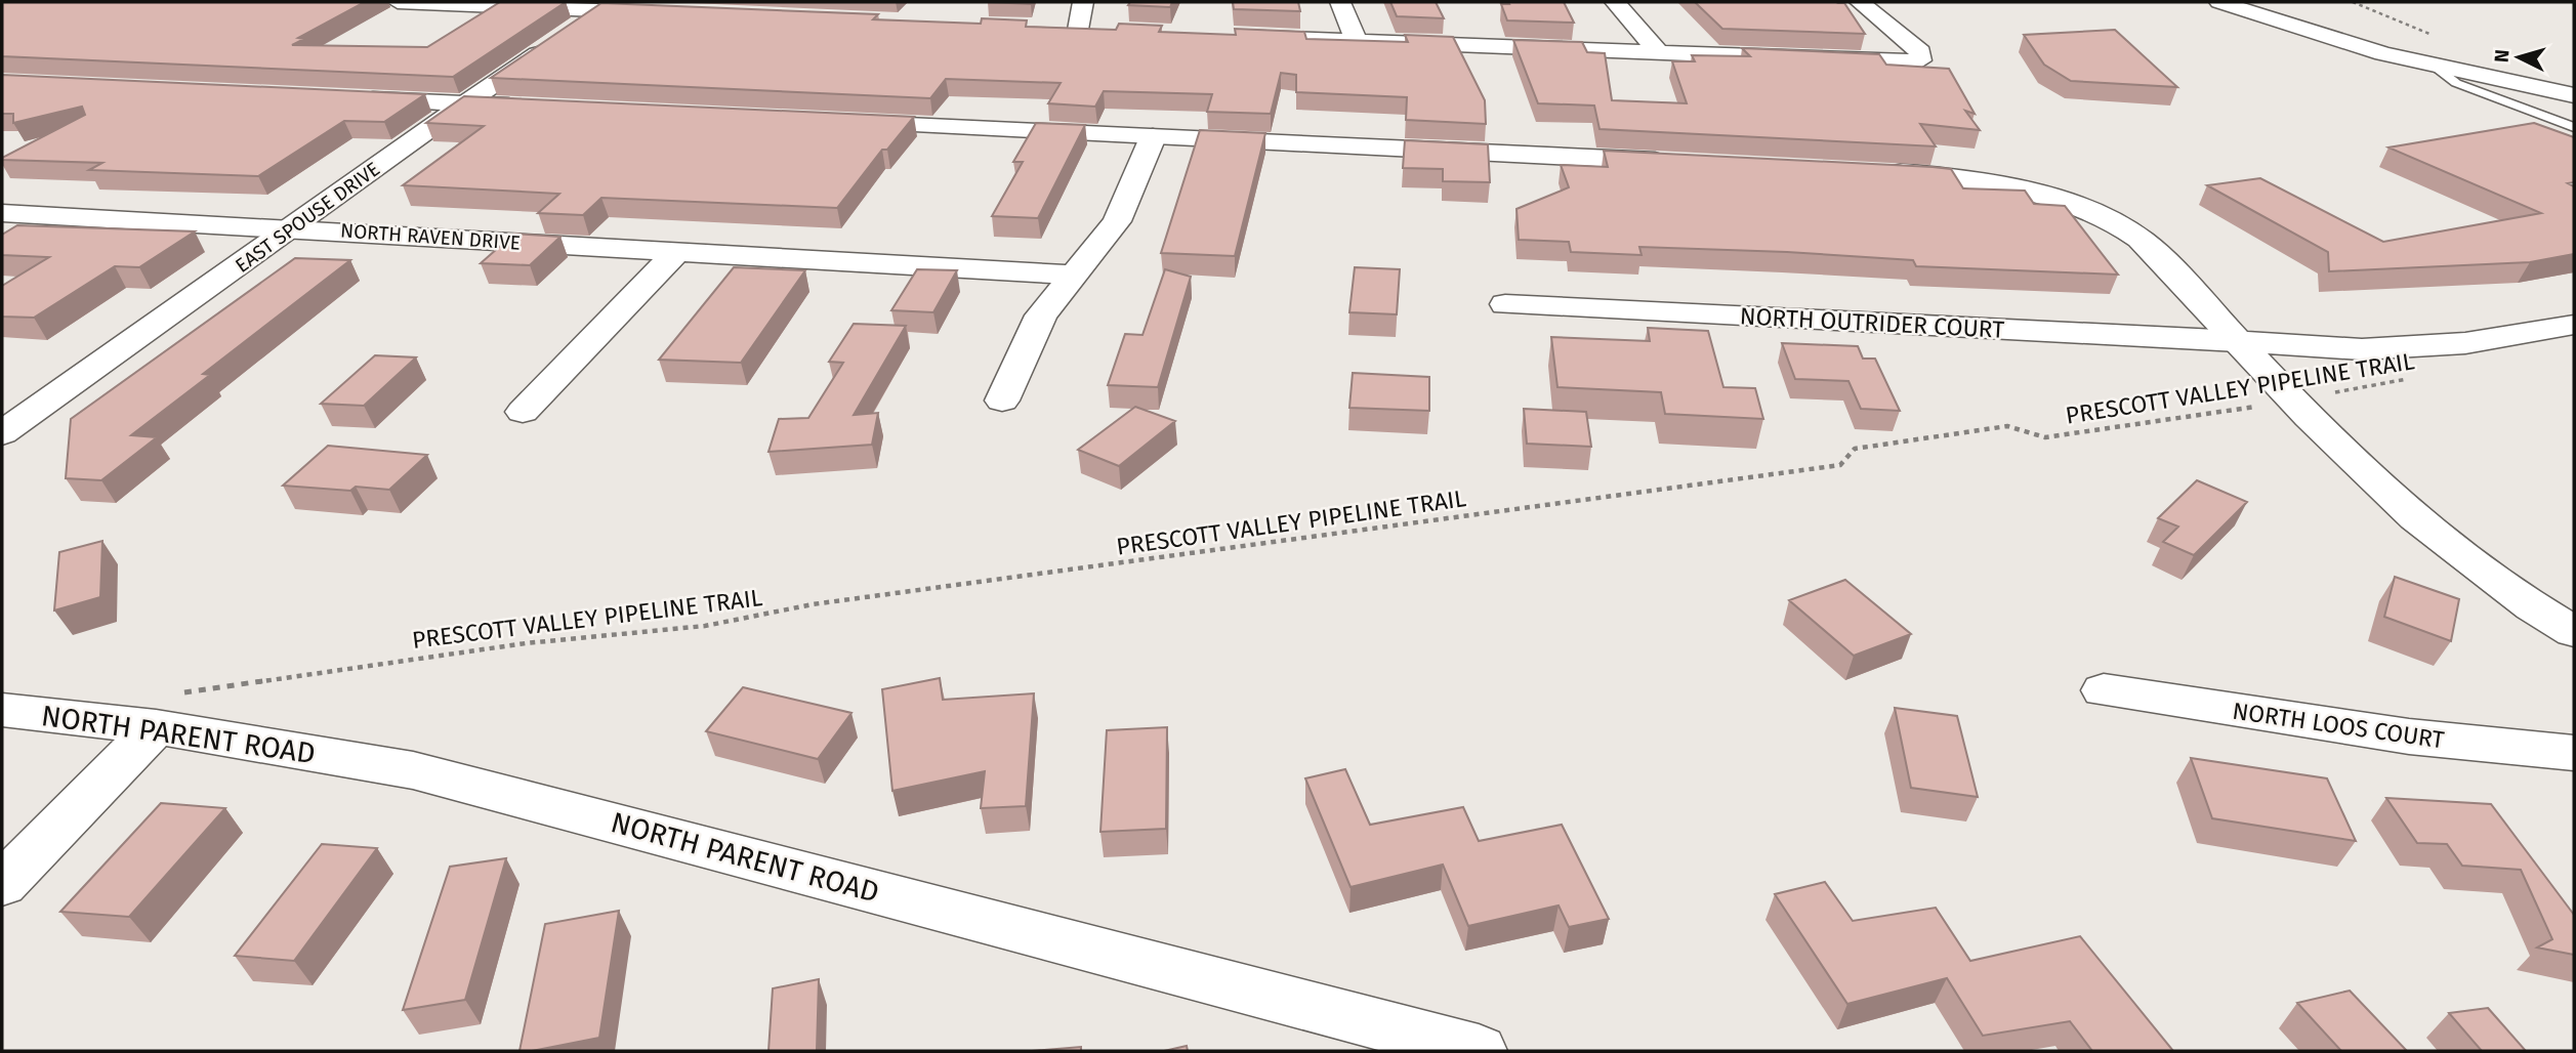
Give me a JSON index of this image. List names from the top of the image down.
{
  "streets": {
    "street": [
      "EAST SPOUSE DRIVE",
      "NORTH RAVEN DRIVE",
      "NORTH OUTRIDER COURT",
      "NORTH LOOS COURT",
      "NORTH PARENT ROAD"
    ],
    "path": ["PRESCOTT VALLEY PIPELINE TRAIL"]
  },
  "crossings": [
    ["EAST SPOUSE DRIVE", "NORTH RAVEN DRIVE"],
    ["PRESCOTT VALLEY PIPELINE TRAIL", "NORTH PARENT ROAD"]
  ],
  "north": "left"
}
